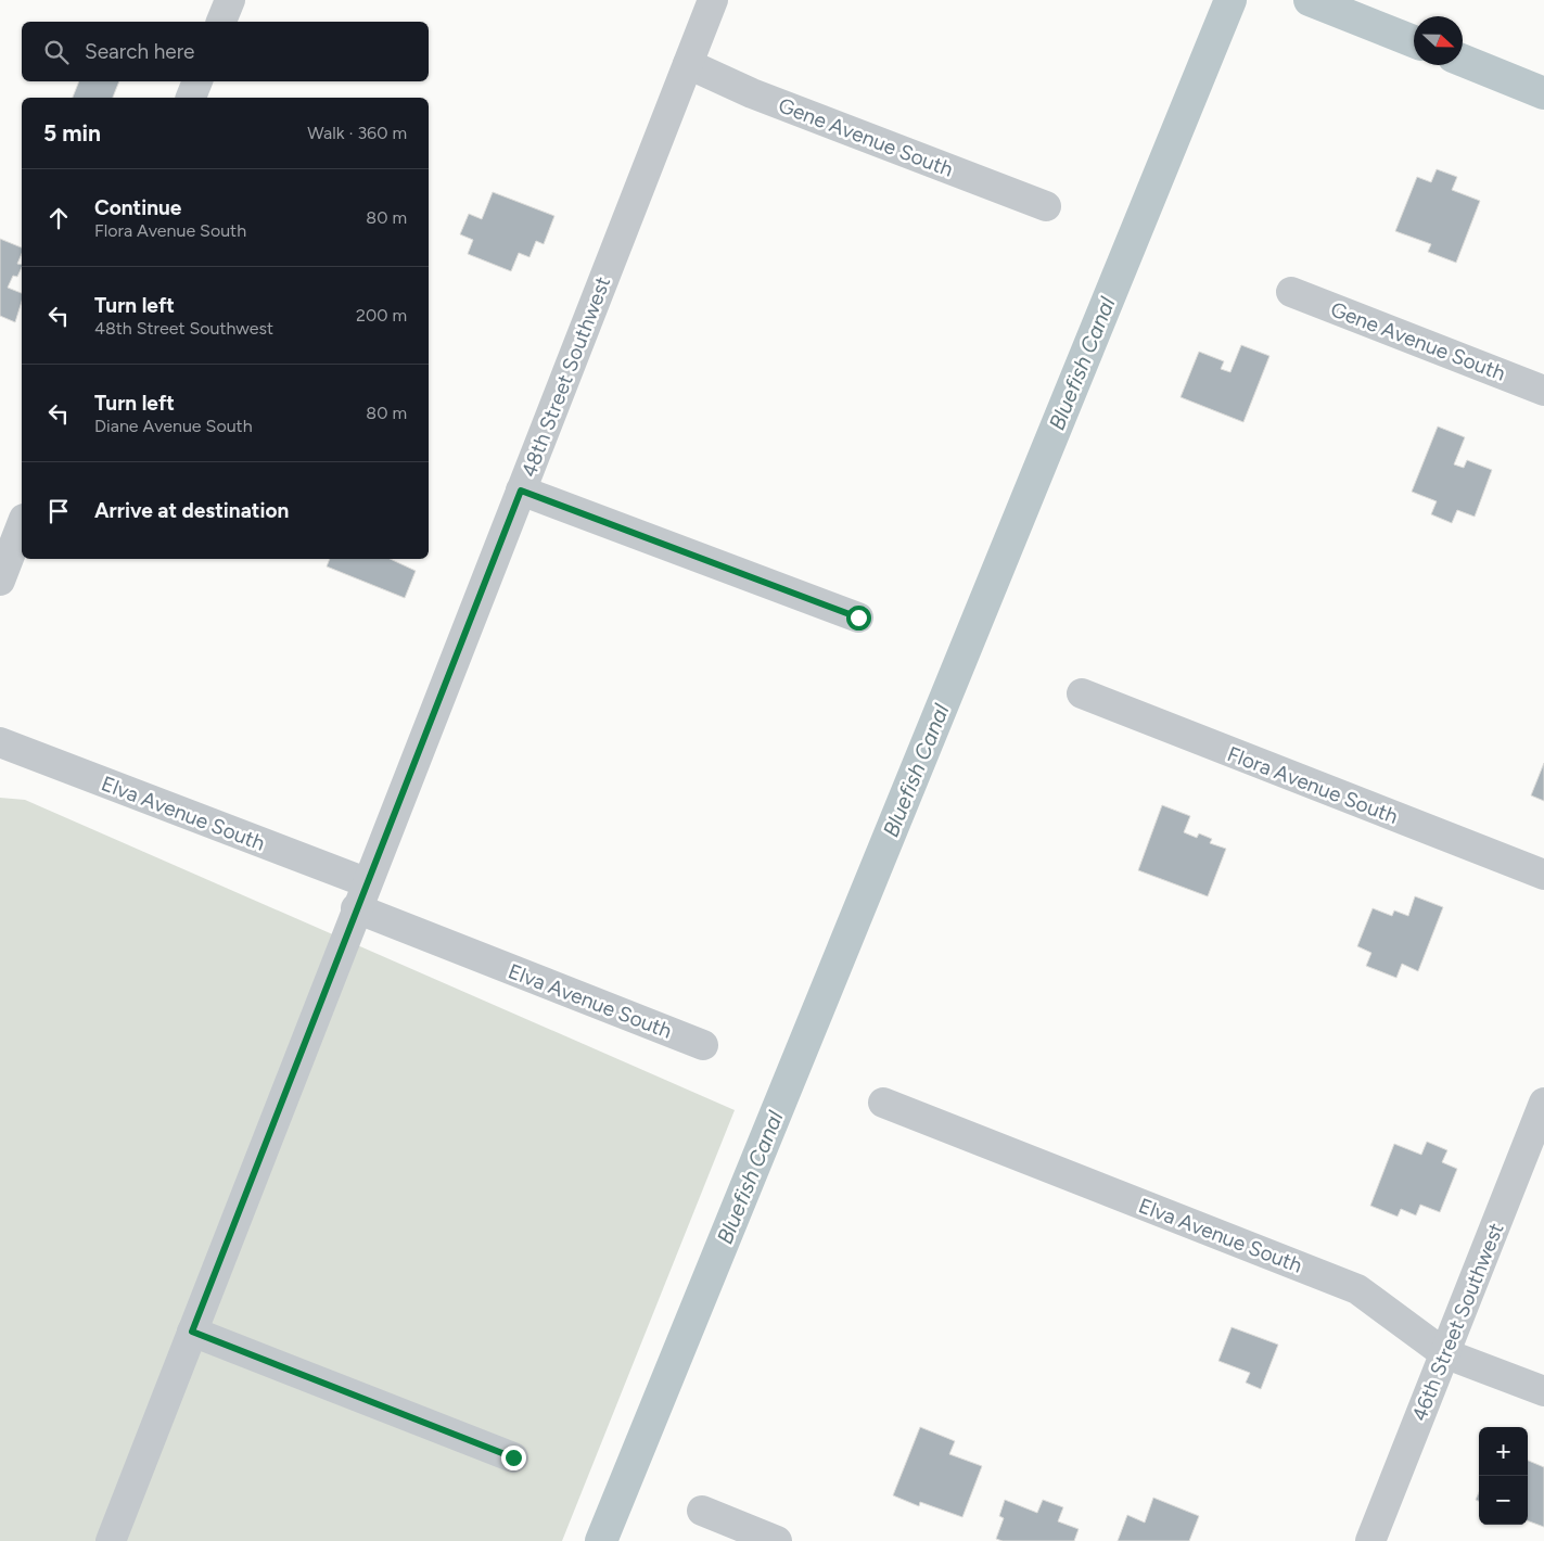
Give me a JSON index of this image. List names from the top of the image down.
{
  "streets": {
    "street": [
      "Gene Avenue South",
      "48th Street Southwest",
      "Flora Avenue South",
      "Elva Avenue South",
      "46th Street Southwest"
    ]
  },
  "crossings": [
    ["Gene Avenue South", "48th Street Southwest"],
    ["48th Street Southwest", "Elva Avenue South"],
    ["Elva Avenue South", "46th Street Southwest"]
  ],
  "water": ["Bluefish Canal"],
  "north": "right",
  "page": {
    "search": "Search here",
    "heading": ["5 min", "Walk · 360 m"],
    "list": [
      ["Continue", "Flora Avenue South", "80 m"],
      ["Turn left", "48th Street Southwest", "200 m"],
      ["Turn left", "Diane Avenue South", "80 m"],
      "Arrive at destination"
    ],
    "map_buttons": ["+", "−"]
  }
}
